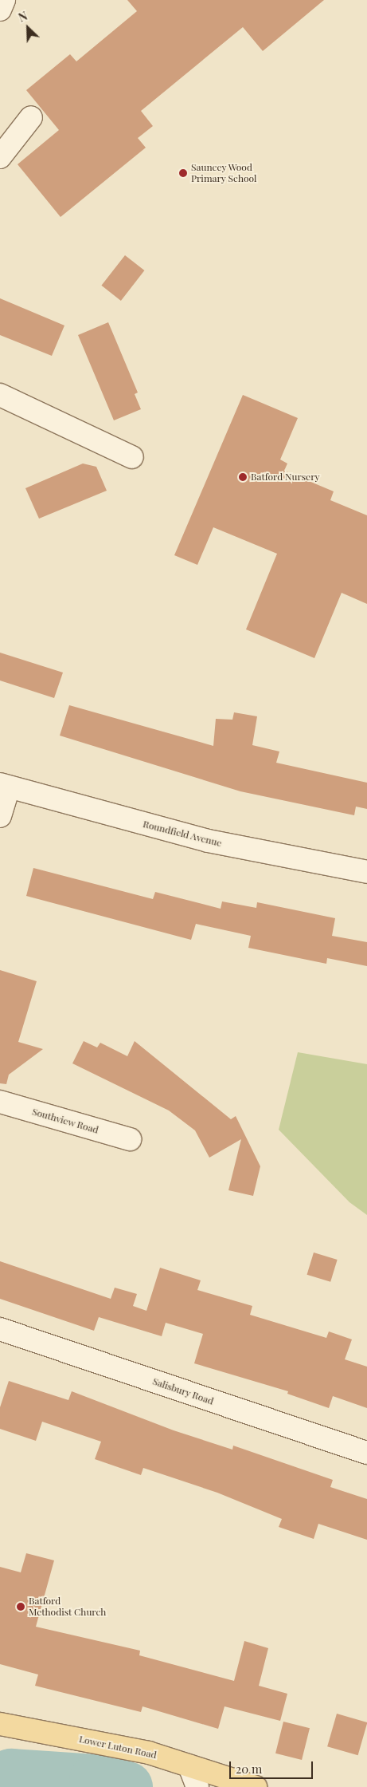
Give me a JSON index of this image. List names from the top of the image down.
{
  "streets": {
    "main road": ["Lower Luton Road"],
    "street": ["Roundfield Avenue", "Southview Road", "Salisbury Road"]
  },
  "places": ["Sauncey Wood Primary School", "Batford Nursery", "Batford Methodist Church"],
  "scale_bar": "20 m",
  "north": "top left"
}
